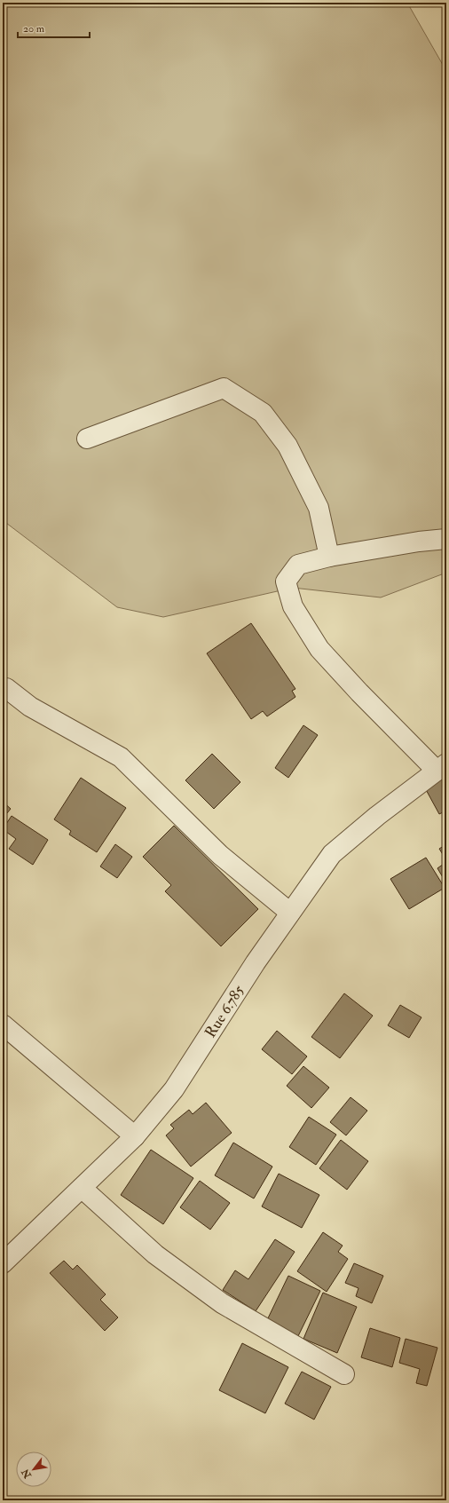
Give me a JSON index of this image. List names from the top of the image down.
{
  "streets": {
    "street": ["Rue 6.785"]
  },
  "scale_bar": "20 m",
  "north": "bottom left"
}
